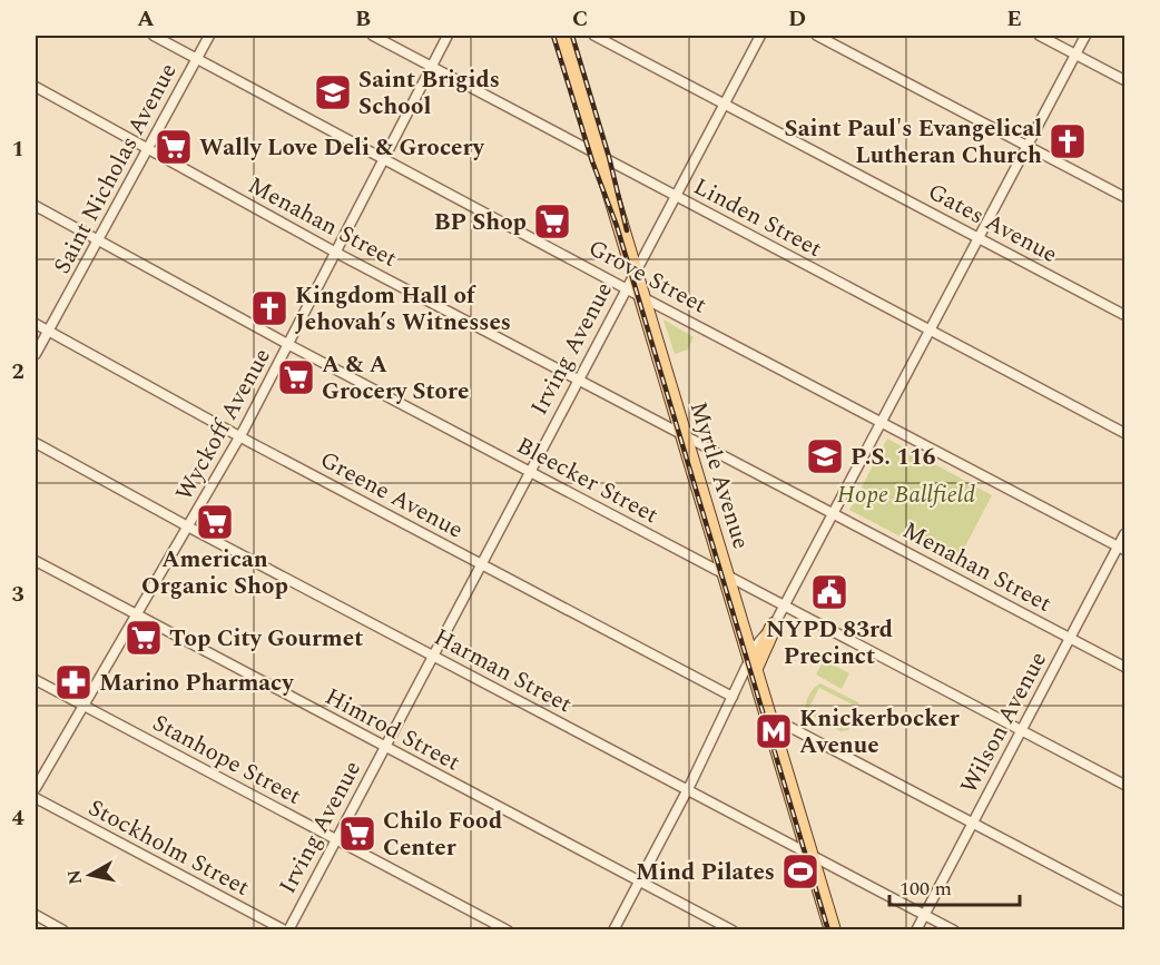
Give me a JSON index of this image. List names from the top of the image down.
{
  "streets": {
    "main road": ["Myrtle Avenue"],
    "street": [
      "Saint Nicholas Avenue",
      "Linden Street",
      "Menahan Street",
      "Gates Avenue",
      "Grove Street",
      "Irving Avenue",
      "Wyckoff Avenue",
      "Bleecker Street",
      "Greene Avenue",
      "Harman Street",
      "Wilson Avenue",
      "Himrod Street",
      "Stanhope Street",
      "Stockholm Street"
    ]
  },
  "crossings": [
    ["Saint Nicholas Avenue", "Menahan Street"],
    ["Saint Nicholas Avenue", "Grove Street"],
    ["Saint Nicholas Avenue", "Bleecker Street"],
    ["Saint Nicholas Avenue", "Greene Avenue"],
    ["Linden Street", "Irving Avenue"],
    ["Linden Street", "Wyckoff Avenue"],
    ["Linden Street", "Myrtle Avenue"],
    ["Menahan Street", "Irving Avenue"],
    ["Menahan Street", "Wyckoff Avenue"],
    ["Menahan Street", "Myrtle Avenue"],
    ["Menahan Street", "Wilson Avenue"],
    ["Gates Avenue", "Irving Avenue"],
    ["Grove Street", "Irving Avenue"],
    ["Grove Street", "Wyckoff Avenue"],
    ["Grove Street", "Myrtle Avenue"],
    ["Grove Street", "Wilson Avenue"],
    ["Irving Avenue", "Myrtle Avenue"],
    ["Irving Avenue", "Bleecker Street"],
    ["Irving Avenue", "Greene Avenue"],
    ["Irving Avenue", "Harman Street"],
    ["Irving Avenue", "Himrod Street"],
    ["Irving Avenue", "Stanhope Street"],
    ["Irving Avenue", "Stockholm Street"],
    ["Wyckoff Avenue", "Bleecker Street"],
    ["Wyckoff Avenue", "Greene Avenue"],
    ["Wyckoff Avenue", "Harman Street"],
    ["Wyckoff Avenue", "Himrod Street"],
    ["Wyckoff Avenue", "Stanhope Street"],
    ["Myrtle Avenue", "Bleecker Street"],
    ["Myrtle Avenue", "Harman Street"],
    ["Bleecker Street", "Wilson Avenue"],
    ["Harman Street", "Wilson Avenue"]
  ],
  "parks": ["Hope Ballfield"],
  "places": {
    "school or university": ["Saint Brigids School", "P.S. 116"],
    "church": ["Saint Paul's Evangelical Lutheran Church", "Kingdom Hall of Jehovah’s Witnesses"],
    "supermarket": [
      "Wally Love Deli & Grocery",
      "BP Shop",
      "A & A Grocery Store",
      "American Organic Shop",
      "Top City Gourmet",
      "Chilo Food Center"
    ],
    "public building": ["NYPD 83rd Precinct"],
    "pharmacy": ["Marino Pharmacy"],
    "metro station": ["Knickerbocker Avenue"],
    "sports": ["Mind Pilates"]
  },
  "scale_bar": "100 m",
  "north": "left",
  "grid": {
    "columns": [
      "A",
      "B",
      "C",
      "D",
      "E"
    ],
    "rows": [
      "1",
      "2",
      "3",
      "4"
    ]
  }
}
